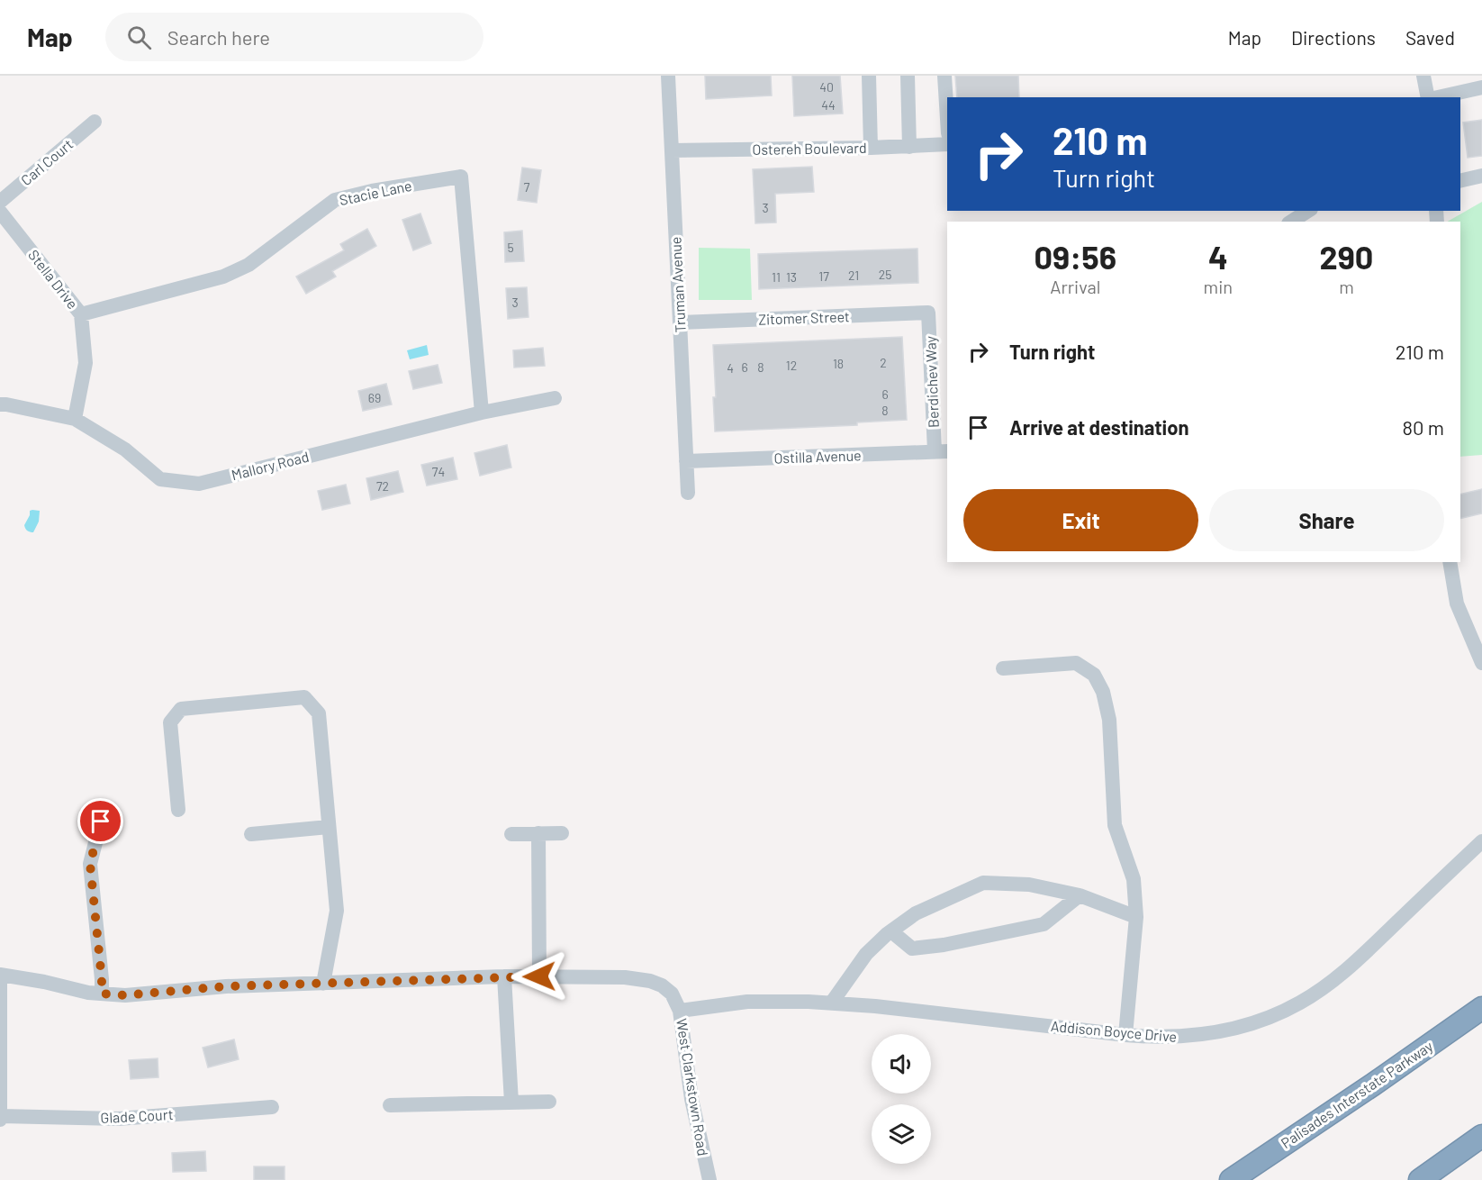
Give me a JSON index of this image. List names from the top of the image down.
{
  "streets": {
    "highway": ["Palisades Interstate Parkway"],
    "street": [
      "Ostereh Boulevard",
      "Carl Court",
      "Stacie Lane",
      "Stella Drive",
      "Truman Avenue",
      "Zitomer Street",
      "Berdichev Way",
      "Ostilla Avenue",
      "Mallory Road",
      "Addison Boyce Drive",
      "West Clarkstown Road",
      "Glade Court"
    ]
  },
  "crossings": [
    ["Ostereh Boulevard", "Truman Avenue"],
    ["Stacie Lane", "Stella Drive"],
    ["Stacie Lane", "Mallory Road"],
    ["Stella Drive", "Mallory Road"],
    ["Truman Avenue", "Zitomer Street"],
    ["Truman Avenue", "Ostilla Avenue"],
    ["Zitomer Street", "Berdichev Way"],
    ["Berdichev Way", "Ostilla Avenue"],
    ["Addison Boyce Drive", "West Clarkstown Road"]
  ],
  "house_numbers": [
    "40",
    "44",
    "7",
    "3",
    "5",
    "25",
    "21",
    "17",
    "11",
    "13",
    "3",
    "2",
    "18",
    "12",
    "6",
    "8",
    "4",
    "6",
    "69",
    "8",
    "74",
    "72"
  ],
  "page": {
    "header": "Map",
    "search": "Search here",
    "nav": ["Map", "Directions", "Saved"],
    "turn": ["210 m", "Turn right"],
    "eta": [
      "09:56",
      "Arrival",
      "4",
      "min",
      "290",
      "m"
    ],
    "list": [
      {
        "name": "Turn right",
        "value": "210 m"
      },
      {
        "name": "Arrive at destination",
        "value": "80 m"
      }
    ],
    "buttons": ["Exit", "Share"]
  }
}
